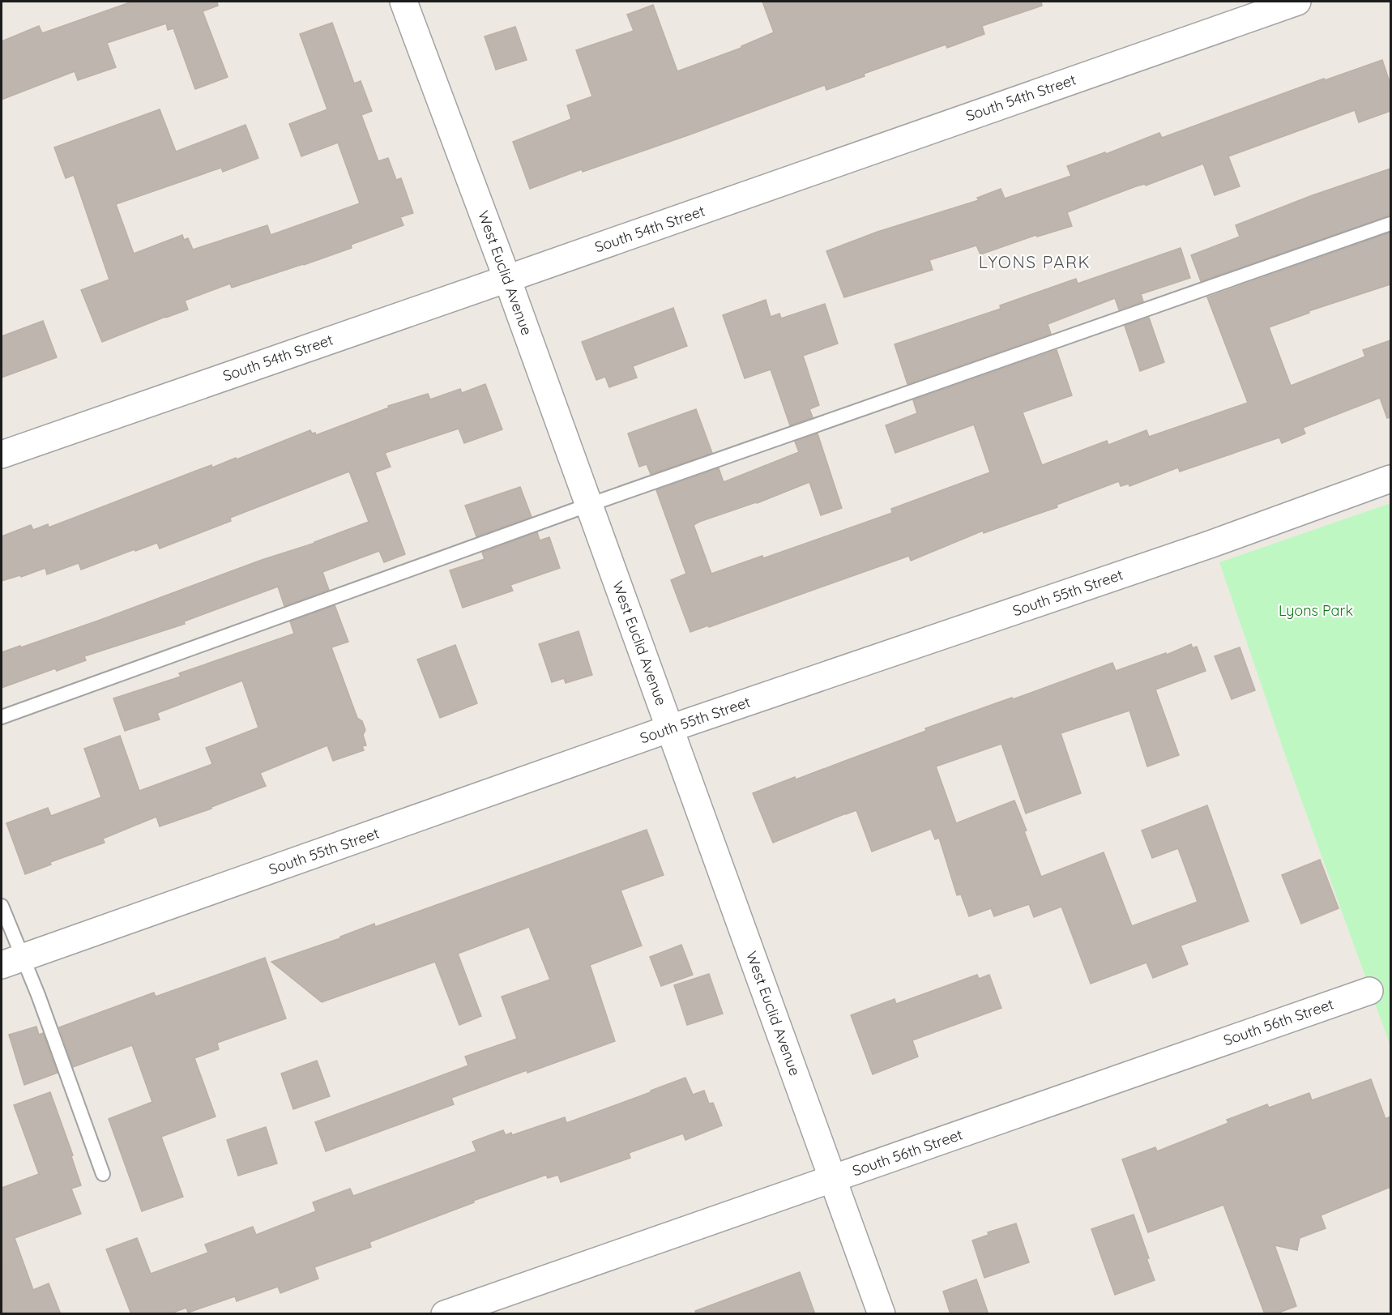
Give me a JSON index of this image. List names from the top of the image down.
{
  "streets": {
    "street": [
      "South 54th Street",
      "West Euclid Avenue",
      "South 55th Street",
      "South 56th Street"
    ]
  },
  "crossings": [
    ["South 54th Street", "West Euclid Avenue"],
    ["West Euclid Avenue", "South 55th Street"],
    ["West Euclid Avenue", "South 56th Street"]
  ],
  "districts": ["LYONS PARK"],
  "parks": ["Lyons Park"]
}
